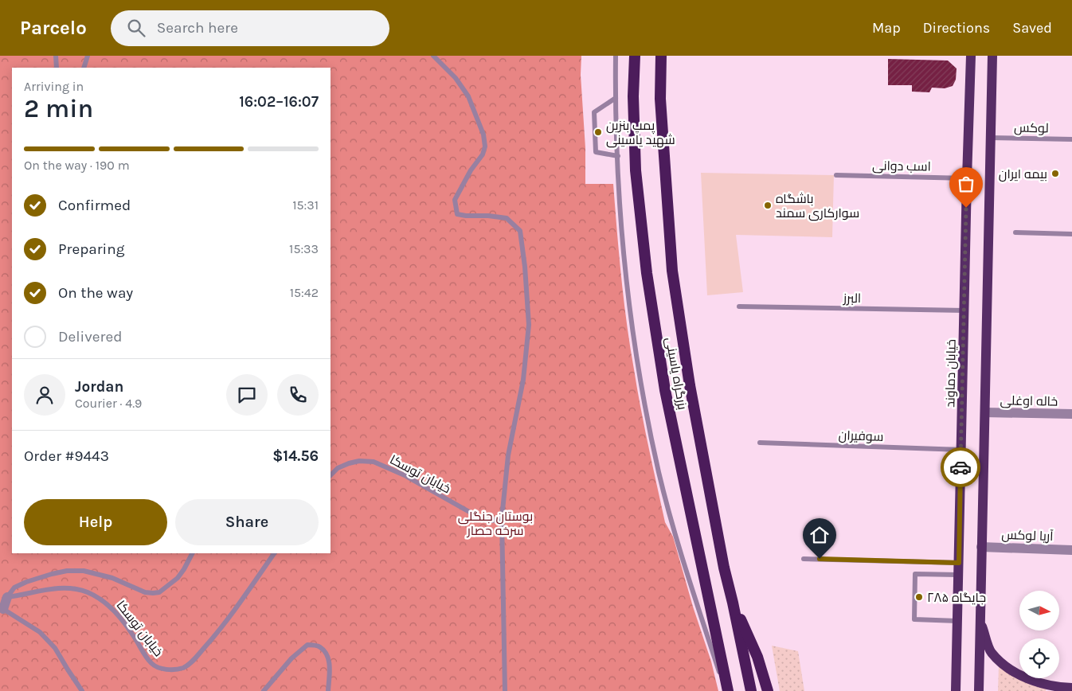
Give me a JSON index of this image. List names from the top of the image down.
{
  "streets": {
    "highway": ["بزرگراه یاسینی"],
    "main road": ["خیابان دماوند"],
    "street": ["خاله اوغلی", "آریا لوکس"],
    "lane": [
      "لوکس",
      "اسب دوانی",
      "البرز",
      "سوفیران",
      "خیابان توسکا"
    ]
  },
  "crossings": [
    ["اسب دوانی", "خیابان دماوند"],
    ["البرز", "خیابان دماوند"],
    ["خیابان دماوند", "سوفیران"]
  ],
  "parks": ["بوستان جنگلی سرخه حصار"],
  "places": [
    "پمپ بنزین شهید یاسینی",
    "بیمه ایران",
    "باشگاه سوارکاری سمند",
    "جایگاه ۲۸۵"
  ],
  "north": "right",
  "page": {
    "header": "Parcelo",
    "search": "Search here",
    "nav": ["Map", "Directions", "Saved"],
    "heading": ["2 min", "Arriving in", "16:02–16:07"],
    "panel": [
      "Jordan",
      "Courier · 4.9",
      "Order #9443",
      "$14.56"
    ],
    "bar": "On the way · 190 m",
    "list": [
      ["Confirmed", "15:31"],
      ["Preparing", "15:33"],
      ["On the way", "15:42"],
      "Delivered"
    ],
    "buttons": ["Help", "Share"]
  }
}
